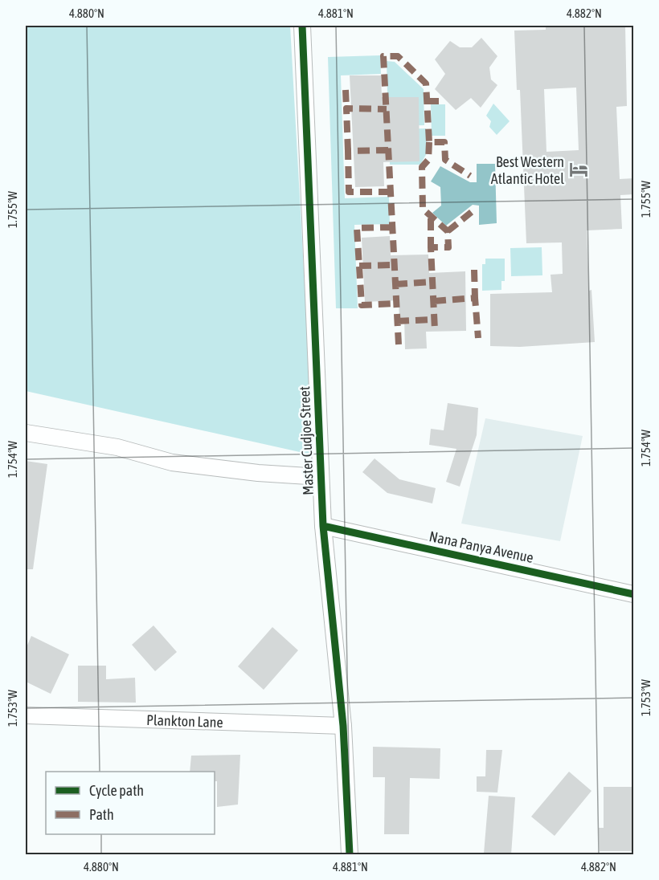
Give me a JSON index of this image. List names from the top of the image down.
{
  "streets": {
    "street": ["Master Cudjoe Street", "Nana Panya Avenue", "Plankton Lane"]
  },
  "crossings": [
    ["Master Cudjoe Street", "Nana Panya Avenue"],
    ["Master Cudjoe Street", "Plankton Lane"]
  ],
  "places": {
    "hotel": ["Best Western Atlantic Hotel"]
  },
  "legend": ["Cycle path", "Path"],
  "coordinates": [
    "4.880°N",
    "4.881°N",
    "4.882°N",
    "1.755°W",
    "1.754°W",
    "1.753°W"
  ]
}
